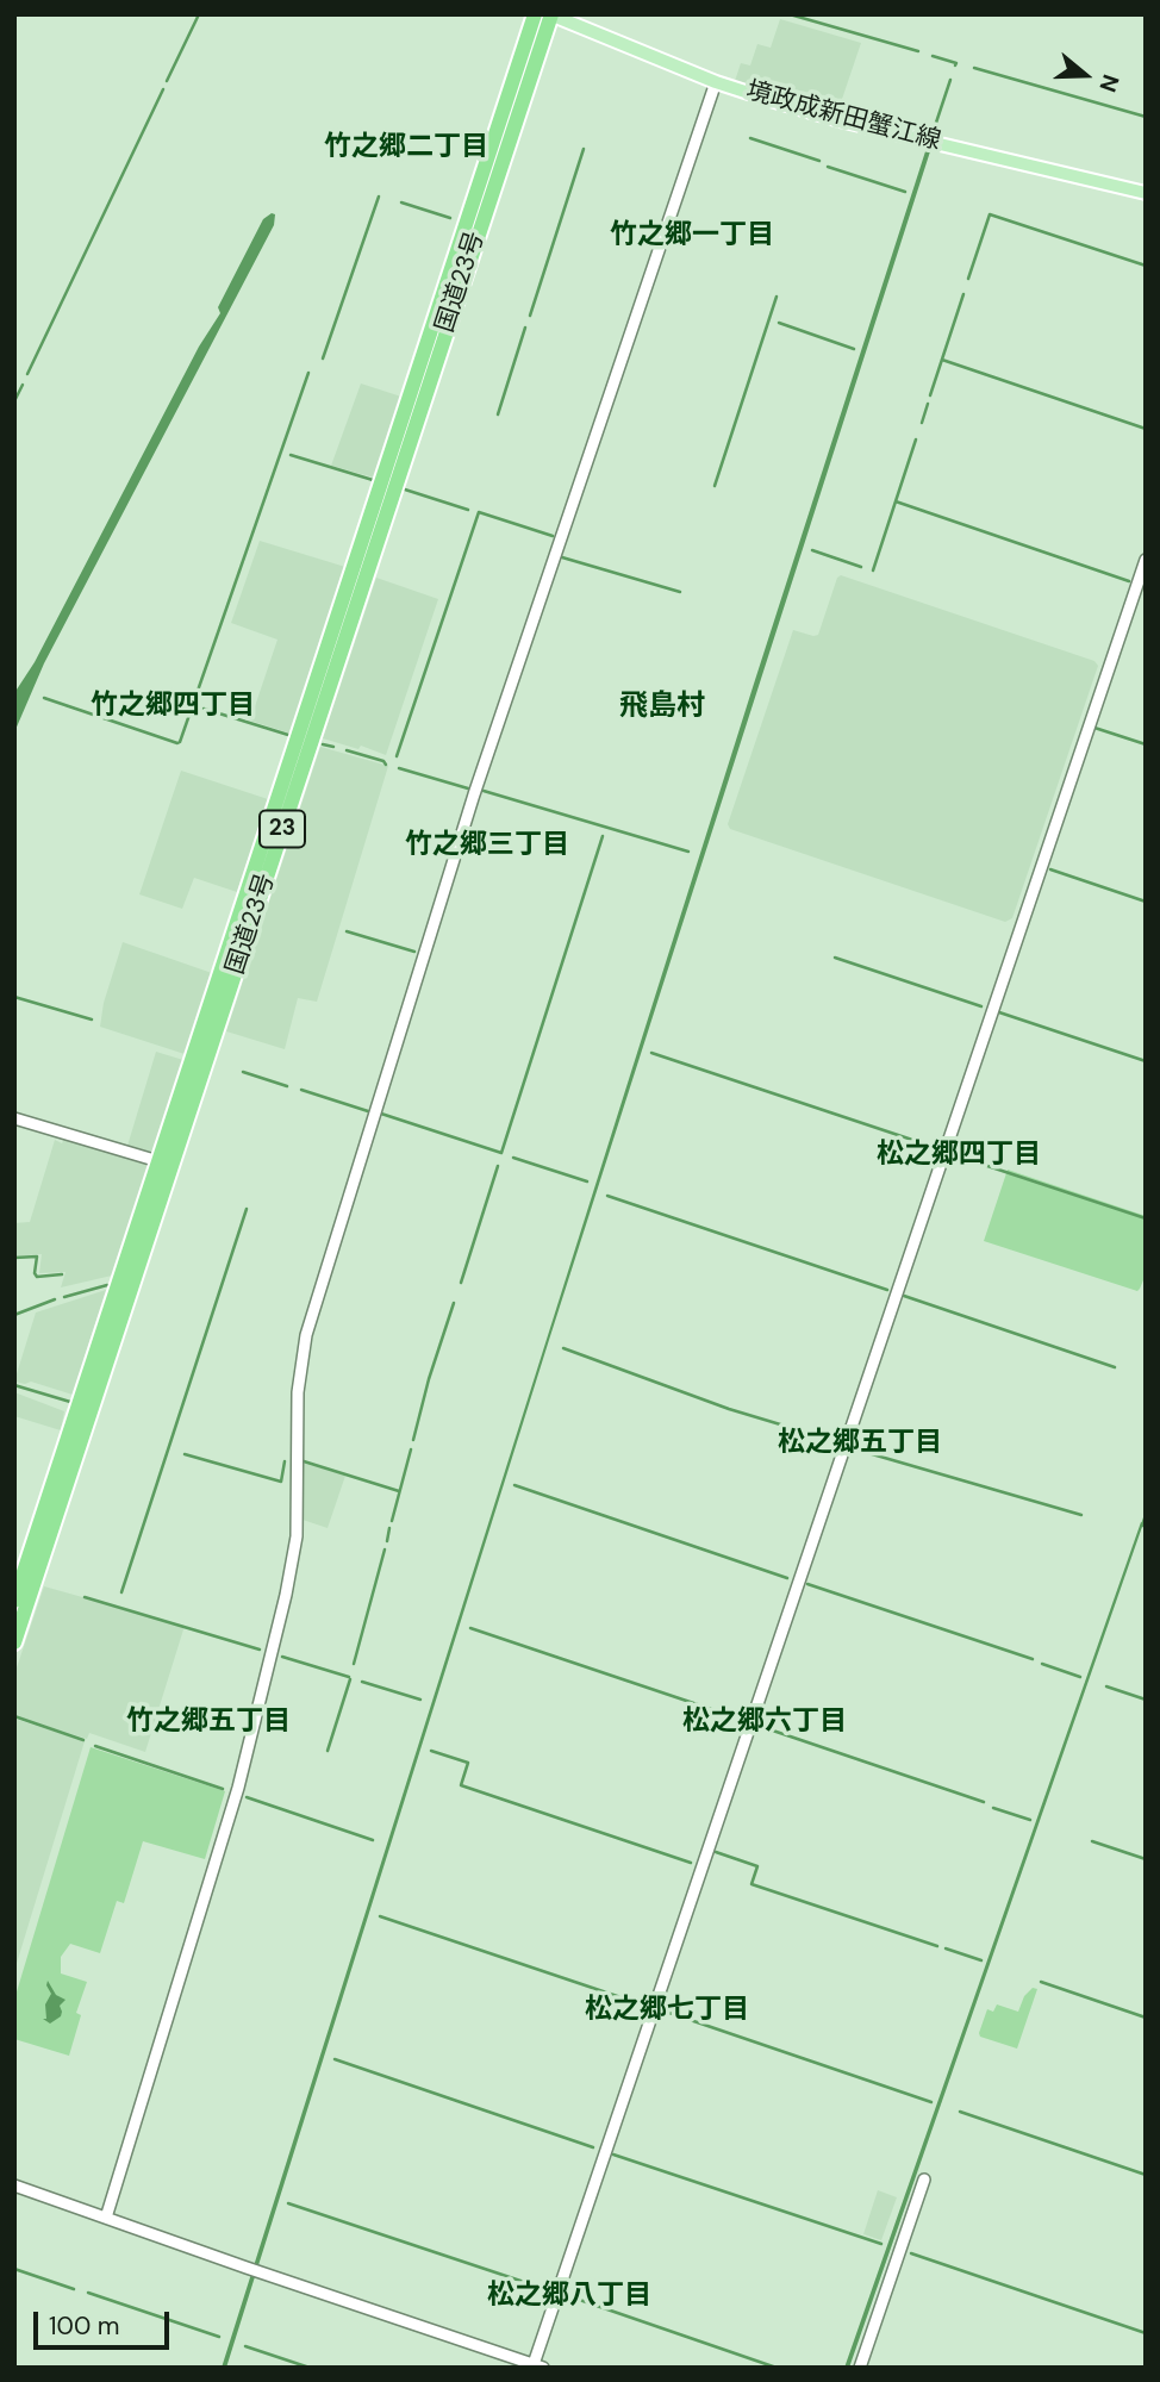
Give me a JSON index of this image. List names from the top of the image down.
{
  "streets": {
    "highway": ["国道23号", "23"],
    "main road": ["境政成新田蟹江線"]
  },
  "crossings": [
    ["境政成新田蟹江線", "国道23号"]
  ],
  "districts": [
    "竹之郷二丁目",
    "竹之郷一丁目",
    "竹之郷四丁目",
    "飛島村",
    "竹之郷三丁目",
    "松之郷四丁目",
    "松之郷五丁目",
    "竹之郷五丁目",
    "松之郷六丁目",
    "松之郷七丁目",
    "松之郷八丁目"
  ],
  "scale_bar": "100 m",
  "north": "right"
}
